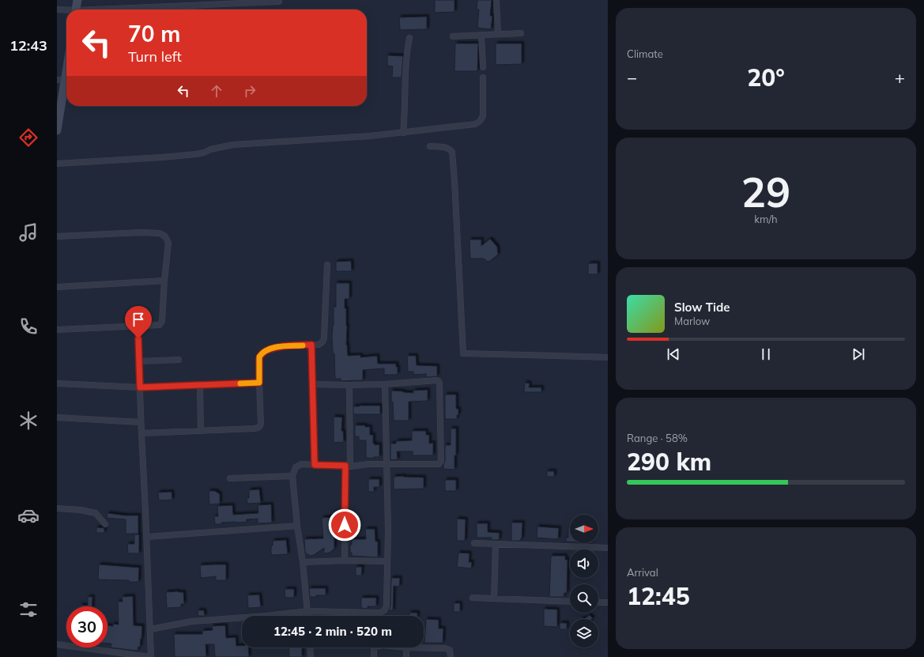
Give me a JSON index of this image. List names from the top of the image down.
{
  "north": "right",
  "page": {
    "tabs": "12:43",
    "tile": [
      "Climate",
      ["29", "km/h"],
      ["Range · 58%", "290 km"],
      ["Arrival", "12:45"]
    ],
    "turn": ["70 m", "Turn left"],
    "heat": ["−", "20°", "+"],
    "song": ["Slow Tide", "Marlow"],
    "limit": "30",
    "trip": "12:45 · 2 min · 520 m"
  }
}
